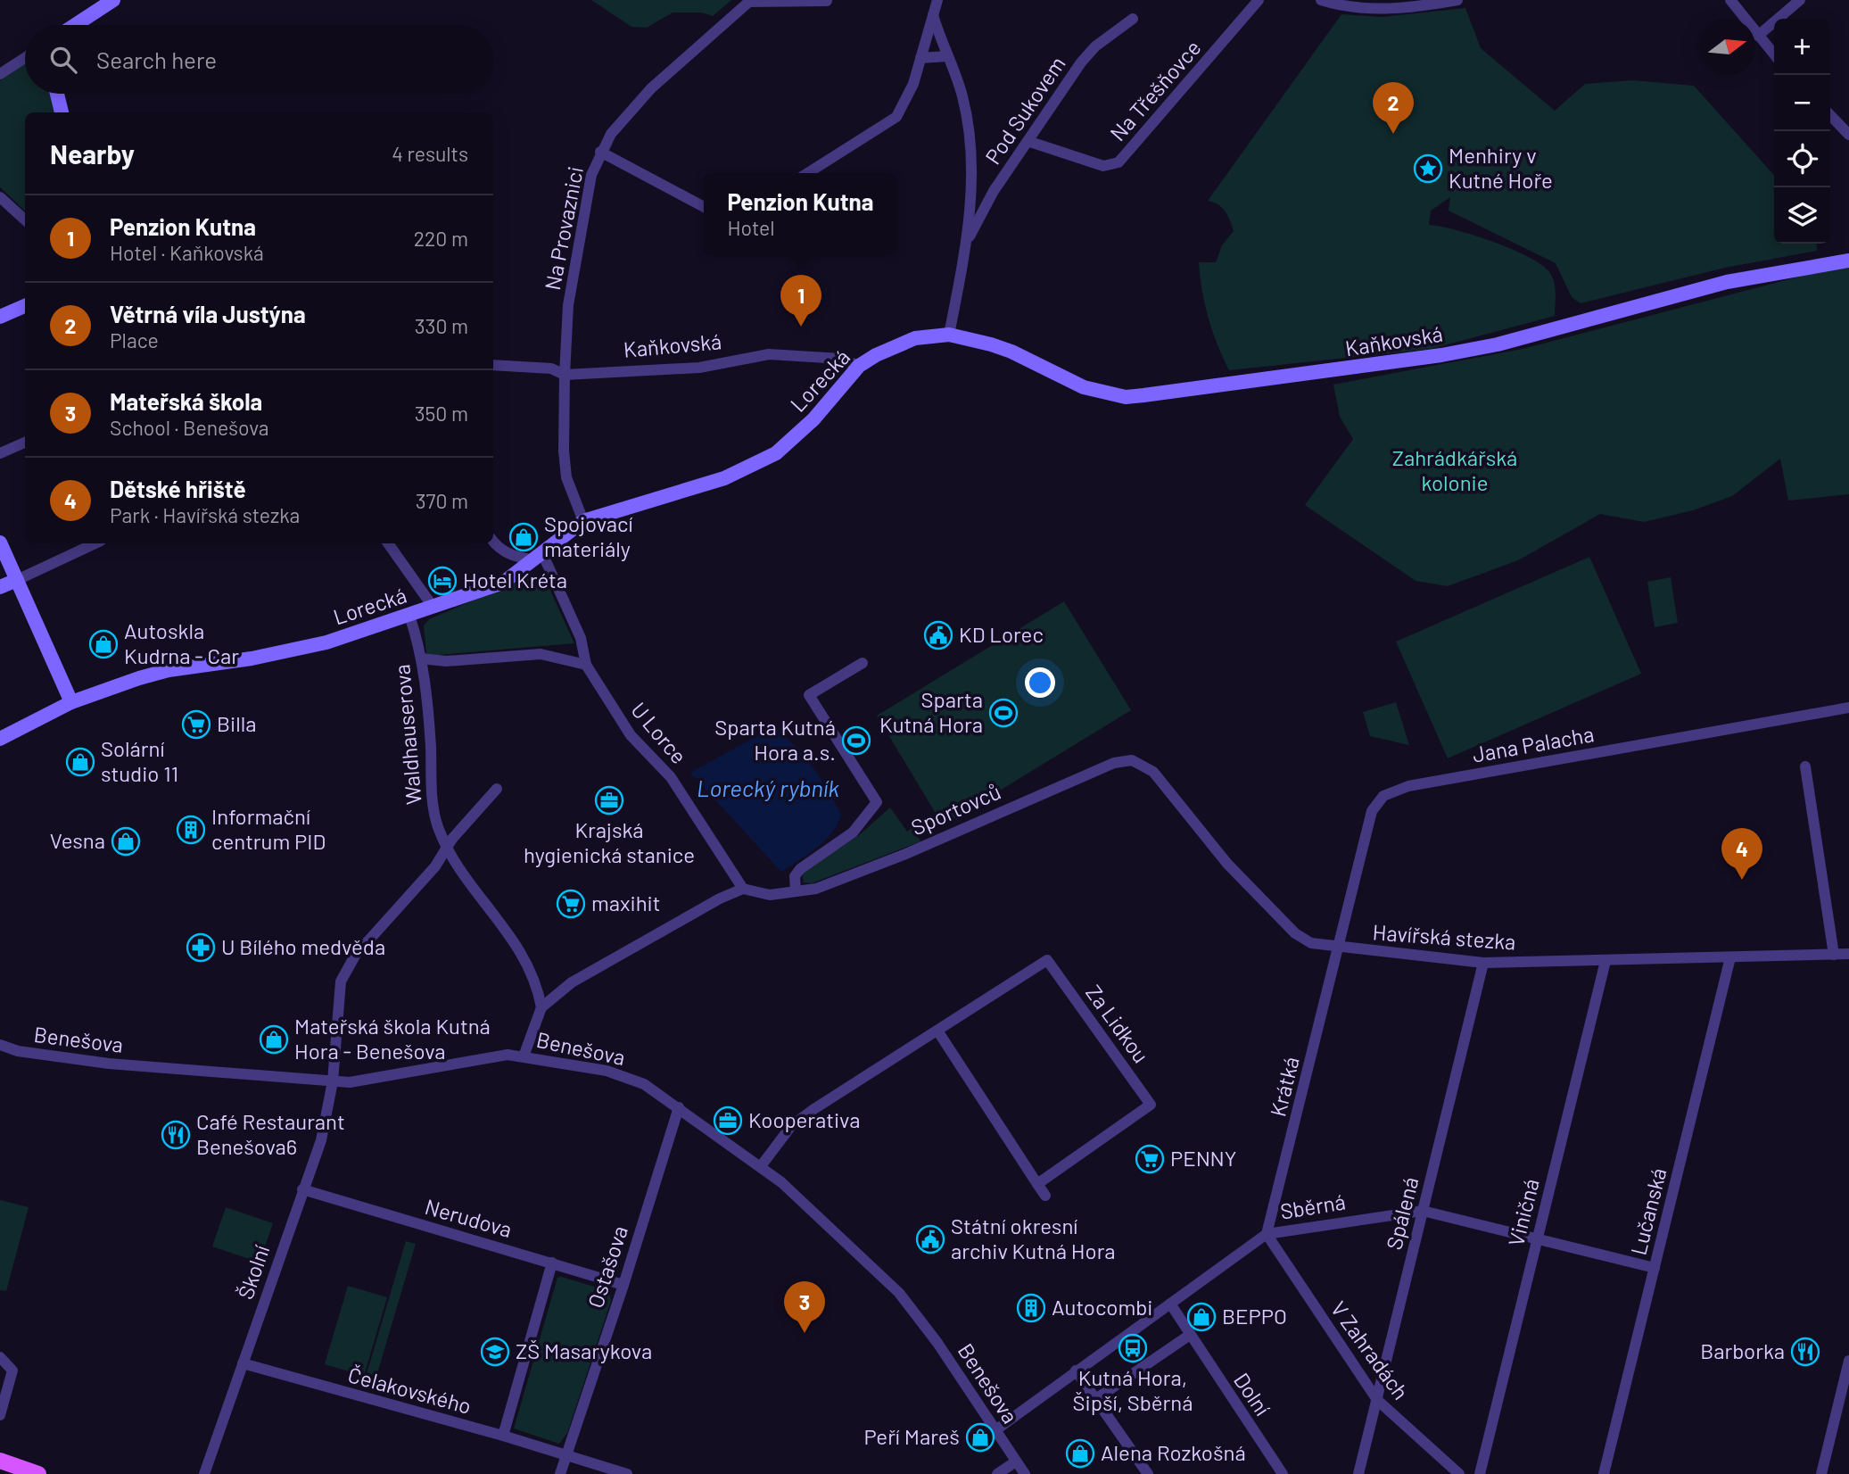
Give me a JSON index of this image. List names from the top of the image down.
{
  "streets": {
    "street": [
      "Na Třešňovce",
      "Pod Sukovem",
      "Na Provaznici",
      "Kaňkovská",
      "Lorecká",
      "U Lorce",
      "Waldhauserova",
      "Jana Palacha",
      "Sportovců",
      "Havířská stezka",
      "Za Lidkou",
      "Benešova",
      "Krátká",
      "Sběrná",
      "Lučanská",
      "Viničná",
      "Spálená",
      "Nerudova",
      "Ostašova",
      "Školní",
      "V Zahradách",
      "Čelakovského",
      "Dolní"
    ]
  },
  "crossings": [
    ["Na Třešňovce", "Pod Sukovem"],
    ["Pod Sukovem", "Kaňkovská"],
    ["Pod Sukovem", "Lorecká"],
    ["Na Provaznici", "Kaňkovská"],
    ["Na Provaznici", "Lorecká"],
    ["Kaňkovská", "Lorecká"],
    ["Lorecká", "U Lorce"],
    ["Lorecká", "Waldhauserova"],
    ["U Lorce", "Sportovců"],
    ["Jana Palacha", "Havířská stezka"],
    ["Jana Palacha", "Krátká"],
    ["Sportovců", "Havířská stezka"],
    ["Havířská stezka", "Krátká"],
    ["Havířská stezka", "Lučanská"],
    ["Havířská stezka", "Viničná"],
    ["Havířská stezka", "Spálená"],
    ["Za Lidkou", "Benešova"],
    ["Benešova", "Sběrná"],
    ["Benešova", "Ostašova"],
    ["Benešova", "Školní"],
    ["Krátká", "Sběrná"],
    ["Krátká", "V Zahradách"],
    ["Sběrná", "Lučanská"],
    ["Sběrná", "Viničná"],
    ["Sběrná", "Spálená"],
    ["Sběrná", "V Zahradách"],
    ["Sběrná", "Dolní"],
    ["Spálená", "V Zahradách"],
    ["Nerudova", "Ostašova"],
    ["Nerudova", "Školní"],
    ["Ostašova", "Čelakovského"],
    ["Školní", "Čelakovského"]
  ],
  "water": ["Lorecký rybník"],
  "parks": ["Zahrádkářská kolonie"],
  "places": {
    "place": ["Menhiry v Kutné Hoře"],
    "shop": [
      "Spojovací materiály",
      "Autoskla Kudrna - Car",
      "Solární studio 11",
      "Vesna",
      "Mateřská škola Kutná Hora - Benešova",
      "BEPPO",
      "Peří Mareš",
      "Alena Rozkošná"
    ],
    "hotel": ["Hotel Kréta"],
    "public building": ["KD Lorec", "Státní okresní archiv Kutná Hora"],
    "sports": ["Sparta Kutná Hora", "Sparta Kutná Hora a.s."],
    "supermarket": ["Billa", "maxihit", "PENNY"],
    "office": ["Krajská hygienická stanice", "Kooperativa"],
    "building": ["Informační centrum PID", "Autocombi"],
    "pharmacy": ["U Bílého medvěda"],
    "restaurant": ["Café Restaurant Benešova6", "Barborka"],
    "bus stop": ["Kutná Hora, Šipší, Sběrná"],
    "school or university": ["ZŠ Masarykova"]
  },
  "north": "right",
  "page": {
    "map_buttons": ["+", "−"],
    "search": "Search here",
    "pins": [
      "2",
      "1",
      "4",
      "3"
    ],
    "heading": ["Nearby", "4 results"],
    "popup": ["Penzion Kutna", "Hotel"],
    "list": [
      {
        "mark": "1",
        "name": "Penzion Kutna",
        "note": "Hotel · Kaňkovská",
        "value": "220 m"
      },
      {
        "mark": "2",
        "name": "Větrná víla Justýna",
        "note": "Place",
        "value": "330 m"
      },
      {
        "mark": "3",
        "name": "Mateřská škola",
        "note": "School · Benešova",
        "value": "350 m"
      },
      {
        "mark": "4",
        "name": "Dětské hřiště",
        "note": "Park · Havířská stezka",
        "value": "370 m"
      }
    ]
  }
}
